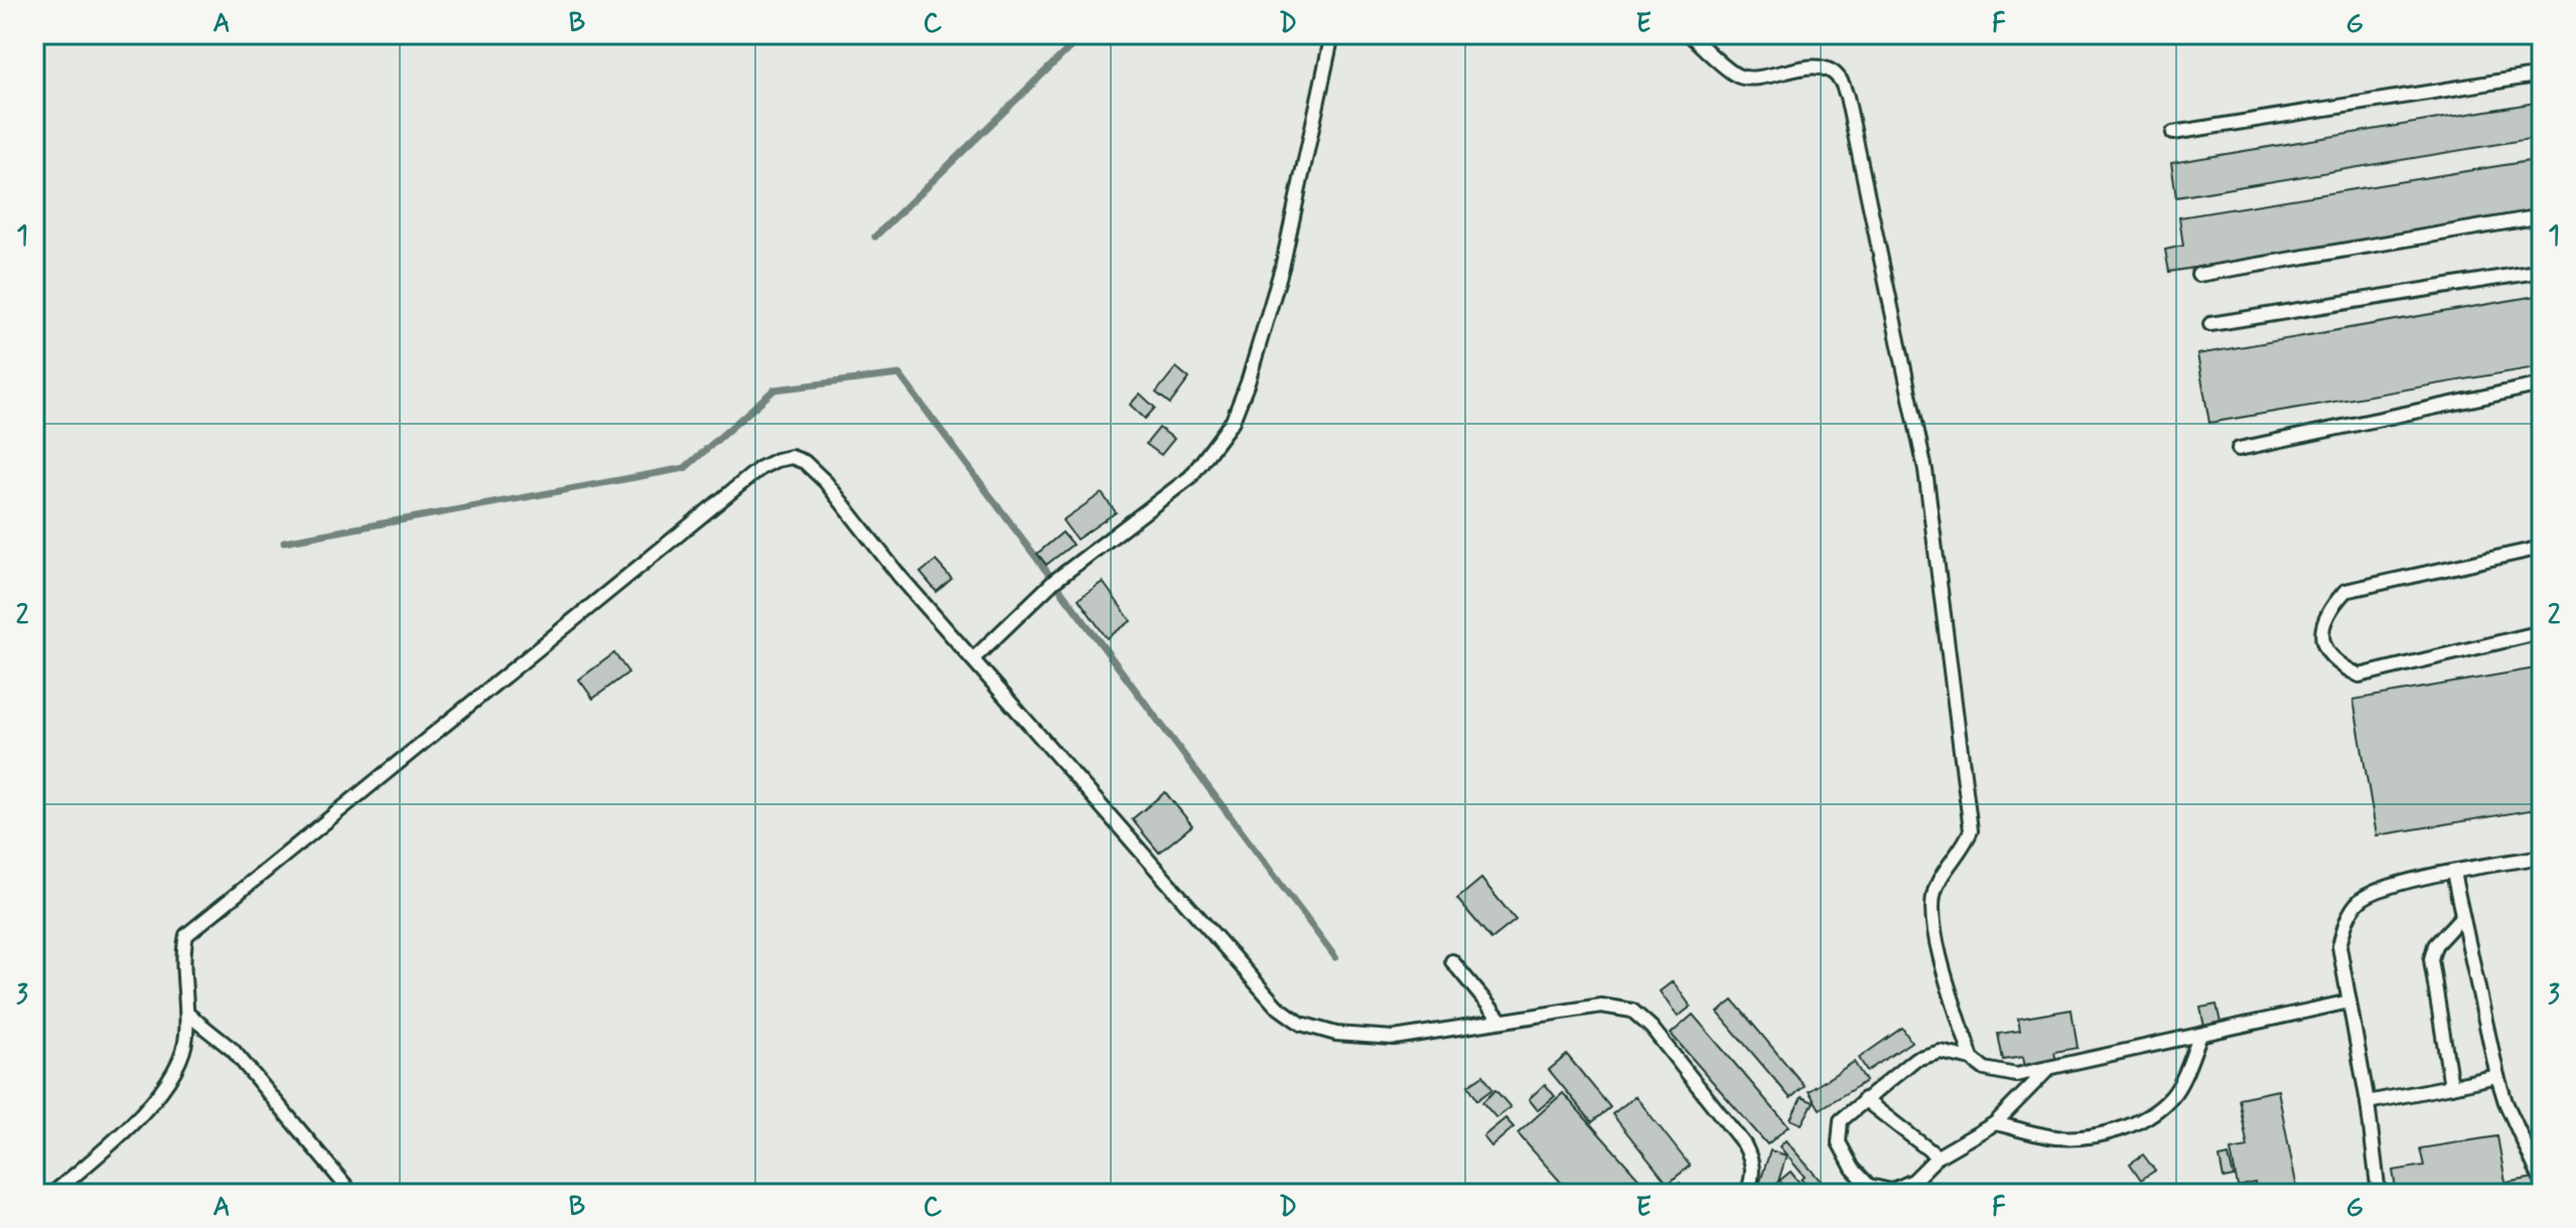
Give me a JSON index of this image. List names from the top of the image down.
{
  "grid": {
    "columns": [
      "A",
      "B",
      "C",
      "D",
      "E",
      "F",
      "G"
    ],
    "rows": ["1", "2", "3"]
  }
}
